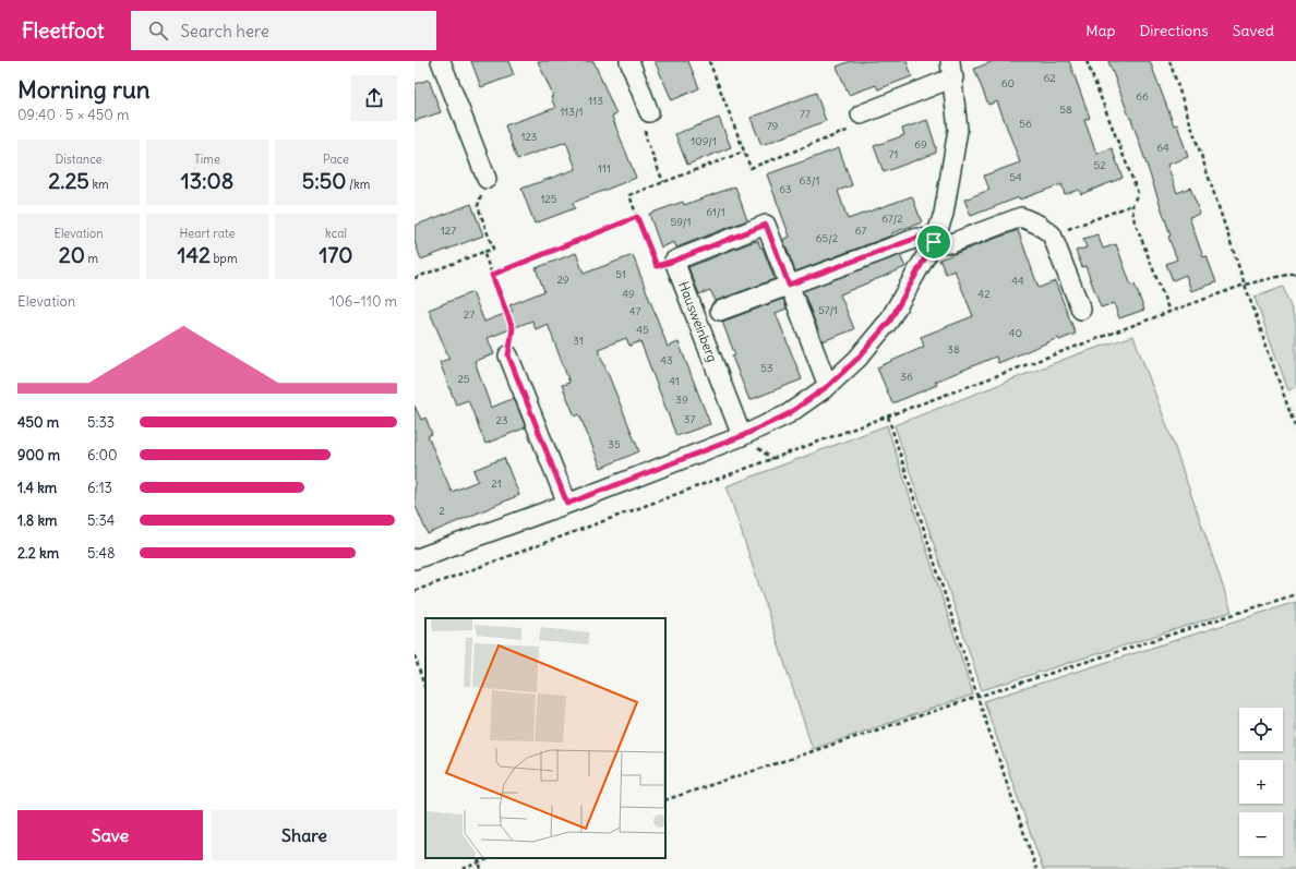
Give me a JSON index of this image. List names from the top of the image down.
{
  "streets": {
    "street": ["Hausweinberg"]
  },
  "house_numbers": [
    "62",
    "60",
    "66",
    "113",
    "58",
    "113/1",
    "77",
    "56",
    "79",
    "123",
    "109/1",
    "69",
    "64",
    "71",
    "52",
    "111",
    "54",
    "63/1",
    "63",
    "125",
    "61/1",
    "67/2",
    "59/1",
    "127",
    "67",
    "65/2",
    "51",
    "29",
    "44",
    "49",
    "42",
    "57/1",
    "47",
    "27",
    "45",
    "40",
    "31",
    "38",
    "43",
    "53",
    "36",
    "25",
    "41",
    "39",
    "37",
    "23",
    "35",
    "21",
    "2"
  ],
  "page": {
    "header": "Fleetfoot",
    "search": "Search here",
    "nav": ["Map", "Directions", "Saved"],
    "heading": ["Morning run", "09:40 · 5 × 450 m"],
    "stats": [
      ["Distance", "2.25 km"],
      ["Time", "13:08"],
      ["Pace", "5:50 /km"],
      ["Elevation", "20 m"],
      ["Heart rate", "142 bpm"],
      ["kcal", "170"]
    ],
    "chart": ["Elevation", "106–110 m"],
    "list": [
      {
        "name": "450 m",
        "note": "5:33"
      },
      {
        "name": "900 m",
        "note": "6:00"
      },
      {
        "name": "1.4 km",
        "note": "6:13"
      },
      {
        "name": "1.8 km",
        "note": "5:34"
      },
      {
        "name": "2.2 km",
        "note": "5:48"
      }
    ],
    "map_buttons": ["+", "−"],
    "buttons": ["Save", "Share"]
  }
}
